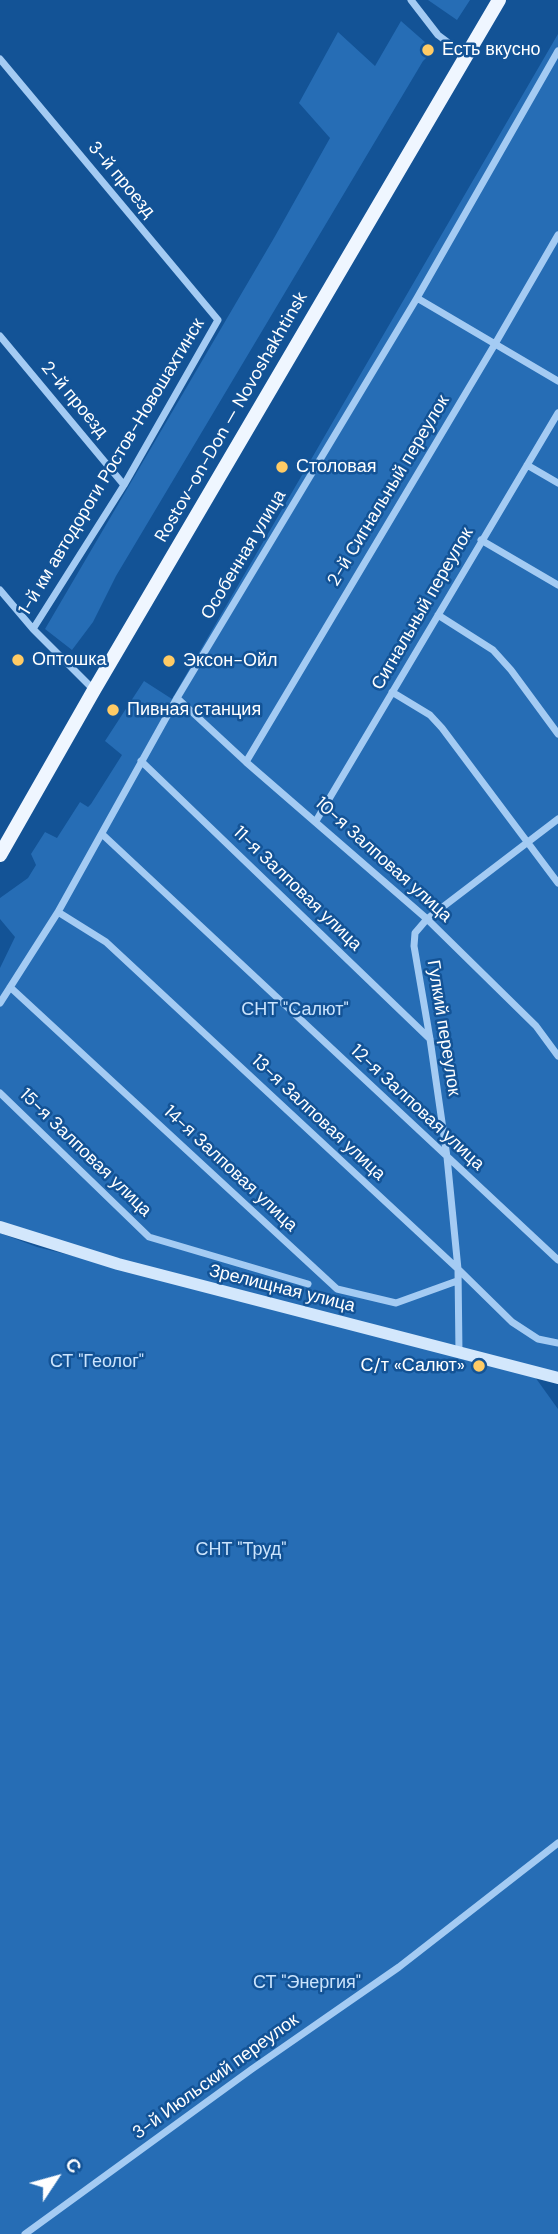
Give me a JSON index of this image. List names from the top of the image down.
{
  "streets": {
    "main road": ["Rostov-on-Don — Novoshakhtinsk"],
    "street": [
      "3-й проезд",
      "2-й проезд",
      "1-й км автодороги Ростов-Новошахтинск",
      "2-й Сигнальный переулок",
      "Особенная улица",
      "Сигнальный переулок",
      "10-я Залповая улица",
      "11-я Залповая улица",
      "Гулкий переулок",
      "12-я Залповая улица",
      "13-я Залповая улица",
      "15-я Залповая улица",
      "14-я Залповая улица",
      "Зрелищная улица",
      "3-й Июльский переулок"
    ]
  },
  "crossings": [
    ["3-й проезд", "1-й км автодороги Ростов-Новошахтинск"],
    ["2-й проезд", "1-й км автодороги Ростов-Новошахтинск"],
    ["Rostov-on-Don — Novoshakhtinsk", "1-й км автодороги Ростов-Новошахтинск"],
    ["2-й Сигнальный переулок", "10-я Залповая улица"],
    ["Особенная улица", "10-я Залповая улица"],
    ["Особенная улица", "11-я Залповая улица"],
    ["Особенная улица", "12-я Залповая улица"],
    ["Особенная улица", "13-я Залповая улица"],
    ["Особенная улица", "14-я Залповая улица"],
    ["Сигнальный переулок", "10-я Залповая улица"],
    ["10-я Залповая улица", "Гулкий переулок"],
    ["11-я Залповая улица", "Гулкий переулок"],
    ["Гулкий переулок", "12-я Залповая улица"],
    ["Гулкий переулок", "13-я Залповая улица"],
    ["Гулкий переулок", "14-я Залповая улица"],
    ["Гулкий переулок", "Зрелищная улица"]
  ],
  "parks": [
    "СНТ \"Салют\"",
    "СТ \"Геолог\"",
    "СНТ \"Труд\"",
    "СТ \"Энергия\""
  ],
  "places": [
    "Есть вкусно",
    "Столовая",
    "Оптошка",
    "Эксон-Ойл",
    "Пивная станция",
    "С/т «Салют»"
  ],
  "north": "top right"
}
